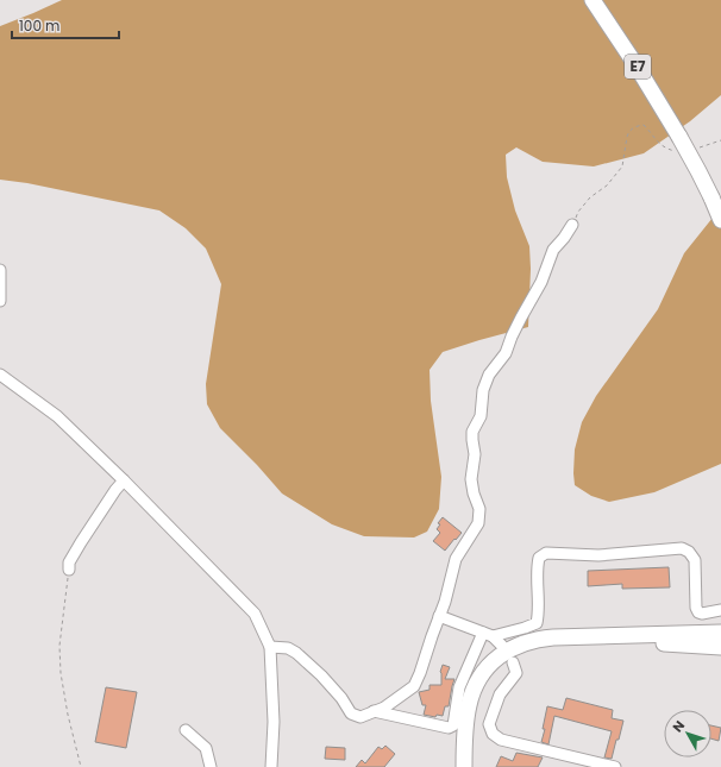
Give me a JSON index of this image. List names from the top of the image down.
{
  "streets": {
    "highway": ["E7"]
  },
  "scale_bar": "100 m",
  "north": "top left"
}
